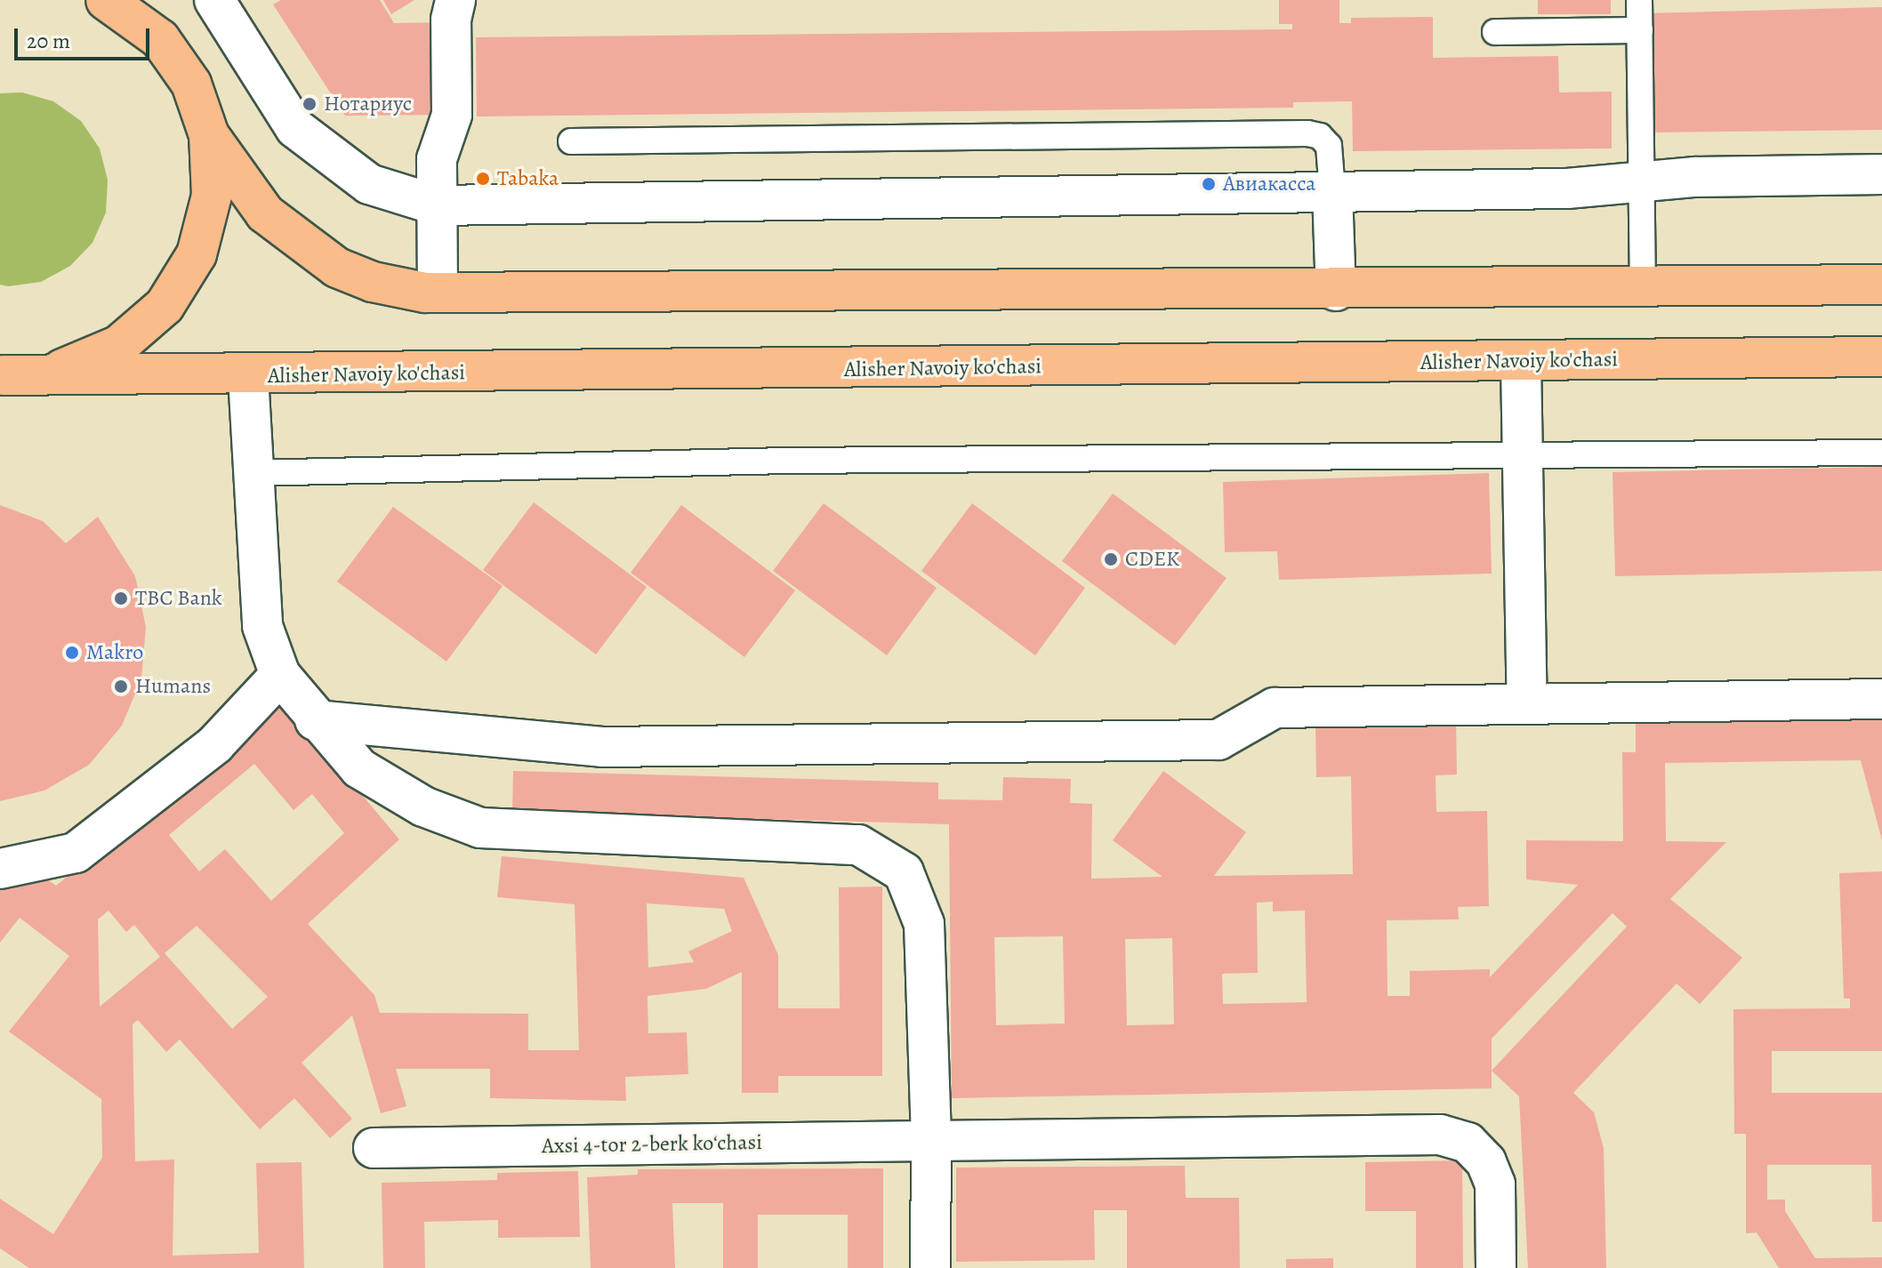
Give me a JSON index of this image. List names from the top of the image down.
{
  "streets": {
    "main road": ["Alisher Navoiy ko'chasi"],
    "street": ["Аxsi 4-tor 2-berk koʻchasi"]
  },
  "places": [
    "Нотариус",
    "Tabaka",
    "Авиакасса",
    "CDEK",
    "TBC Bank",
    "Makro",
    "Humans"
  ],
  "scale_bar": "20 m"
}
